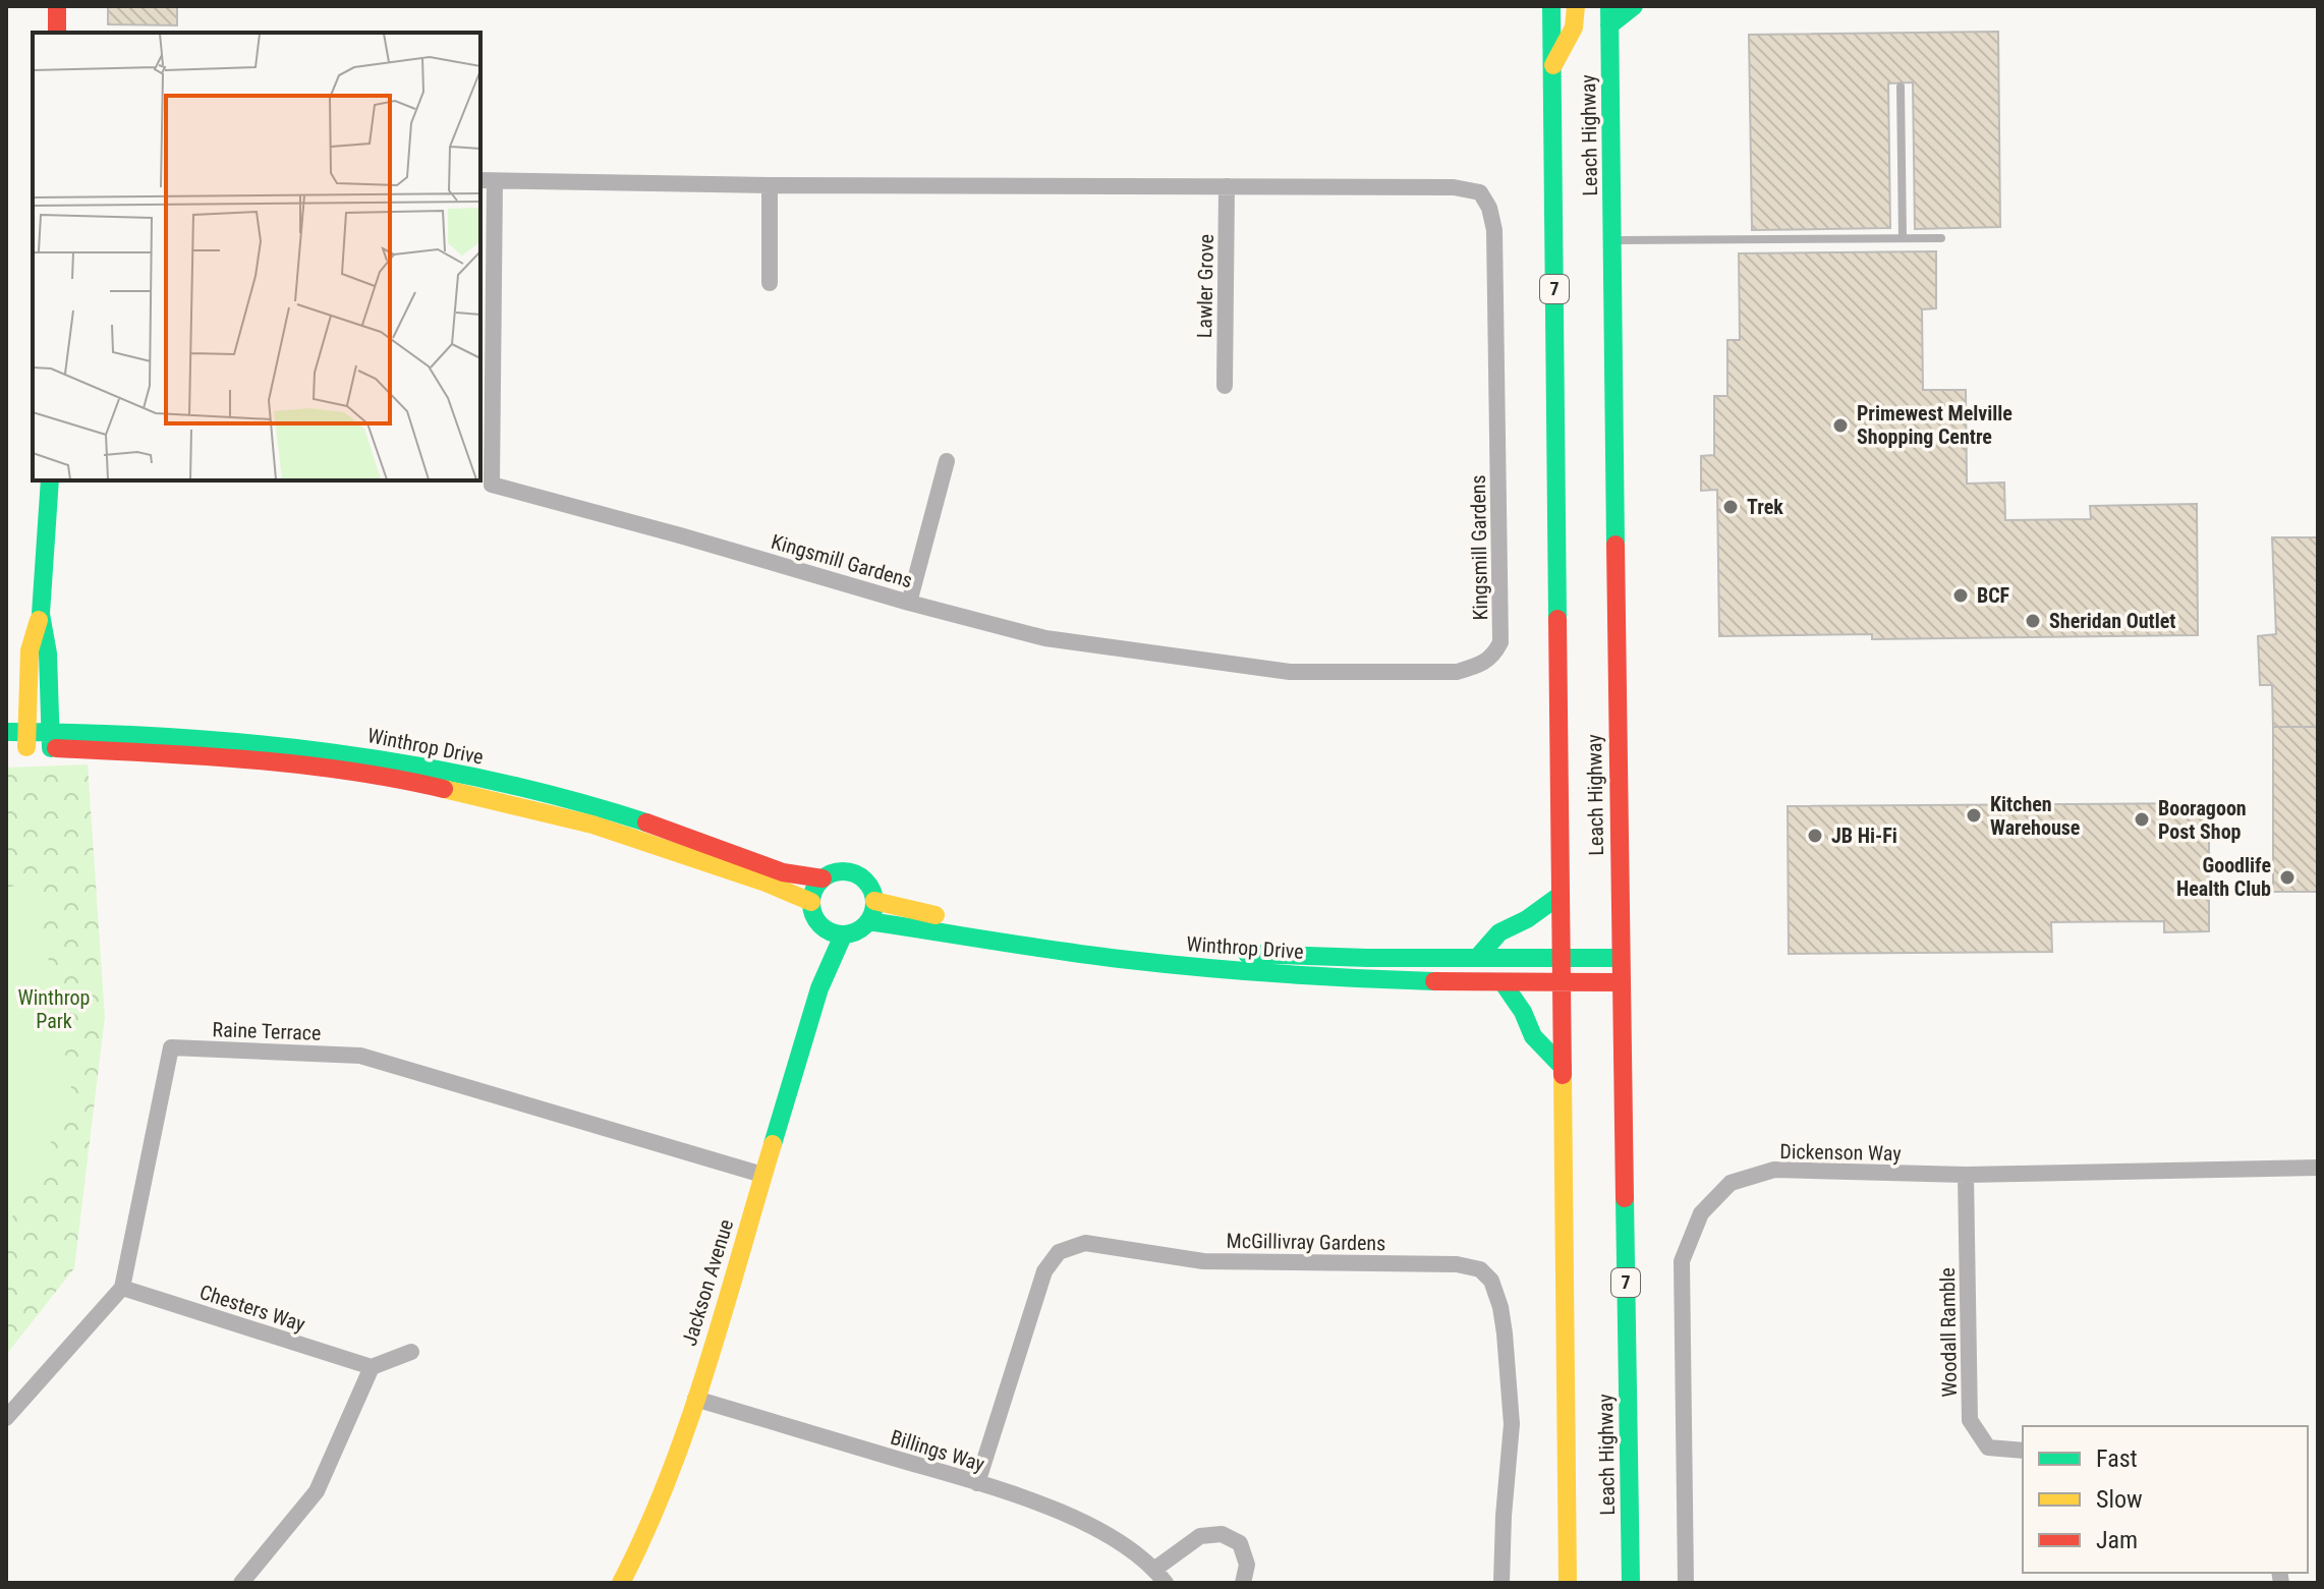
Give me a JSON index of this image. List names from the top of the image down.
{
  "streets": {
    "main road": [
      "Leach Highway",
      "7",
      "Winthrop Drive",
      "Jackson Avenue"
    ],
    "street": [
      "Lawler Grove",
      "Kingsmill Gardens",
      "Raine Terrace",
      "Dickenson Way",
      "McGillivray Gardens",
      "Chesters Way",
      "Woodall Ramble",
      "Billings Way"
    ]
  },
  "crossings": [
    ["Leach Highway", "Winthrop Drive"],
    ["Lawler Grove", "Kingsmill Gardens"],
    ["Winthrop Drive", "Jackson Avenue"],
    ["Raine Terrace", "Jackson Avenue"],
    ["Raine Terrace", "Chesters Way"],
    ["Dickenson Way", "Woodall Ramble"],
    ["McGillivray Gardens", "Billings Way"],
    ["Jackson Avenue", "Billings Way"]
  ],
  "parks": ["Winthrop Park"],
  "places": [
    "Primewest Melville Shopping Centre",
    "Trek",
    "BCF",
    "Sheridan Outlet",
    "Kitchen Warehouse",
    "Booragoon Post Shop",
    "JB Hi-Fi",
    "Goodlife Health Club"
  ],
  "legend": ["Fast", "Slow", "Jam"]
}
